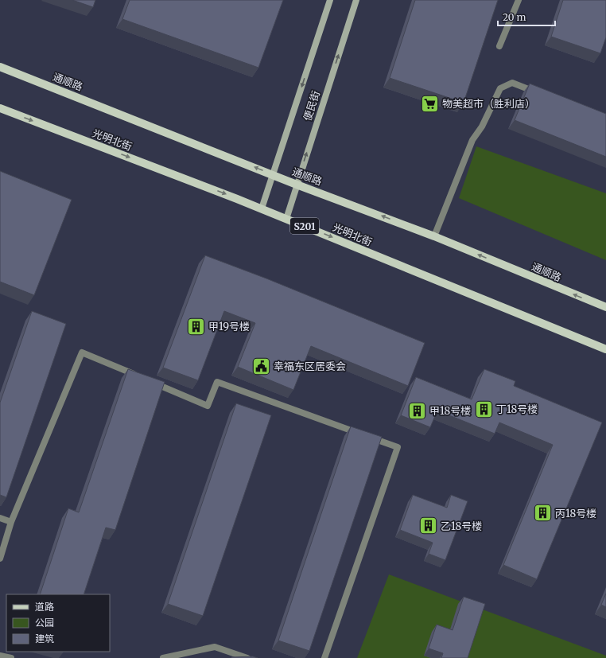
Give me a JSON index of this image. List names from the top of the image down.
{
  "streets": {
    "main road": ["通顺路", "光明北街", "S201"],
    "street": ["便民街"]
  },
  "crossings": [
    ["通顺路", "便民街"],
    ["便民街", "光明北街"]
  ],
  "one_way": ["通顺路", "光明北街"],
  "places": {
    "supermarket": ["物美超市（胜利店）"],
    "building": [
      "甲19号楼",
      "丁18号楼",
      "甲18号楼",
      "丙18号楼",
      "乙18号楼"
    ],
    "public building": ["幸福东区居委会"]
  },
  "legend": ["道路", "公园", "建筑"],
  "scale_bar": "20 m"
}
